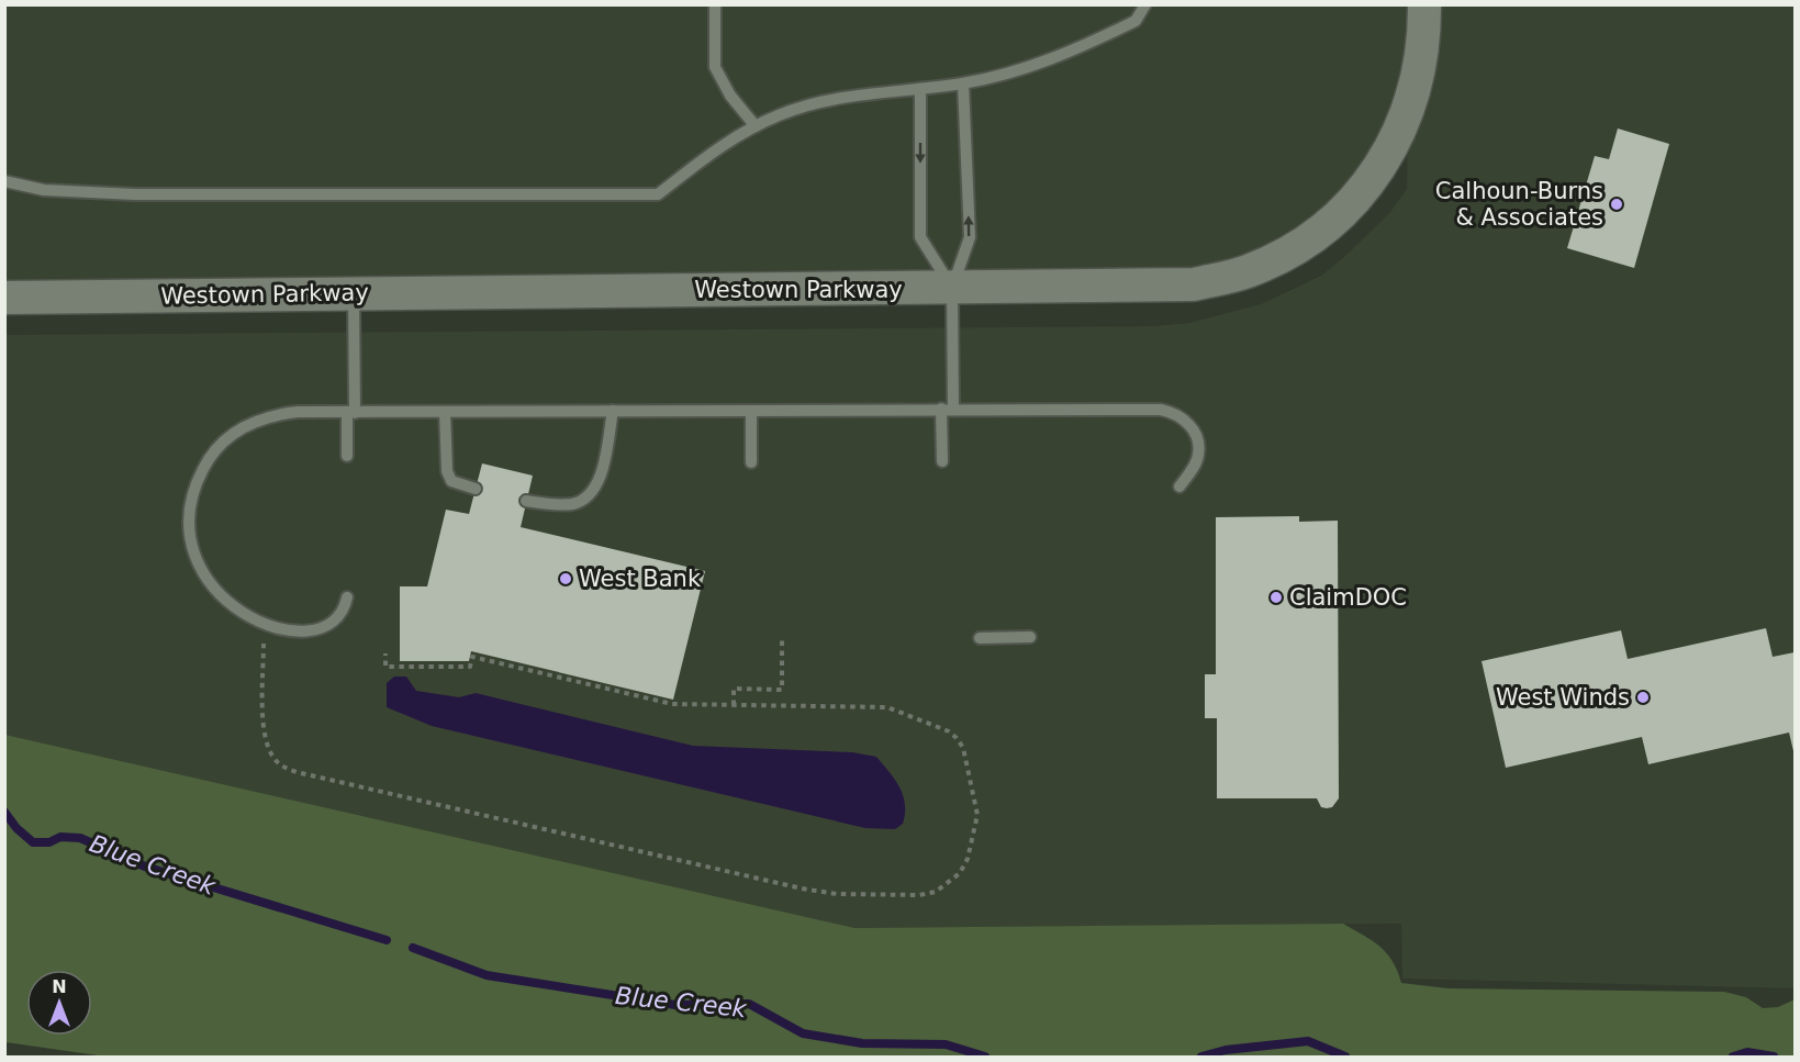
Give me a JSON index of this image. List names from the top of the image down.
{
  "streets": {
    "street": ["Westown Parkway"]
  },
  "water": ["Blue Creek"],
  "places": [
    "Calhoun-Burns & Associates",
    "West Bank",
    "ClaimDOC",
    "West Winds"
  ],
  "north": "top"
}
